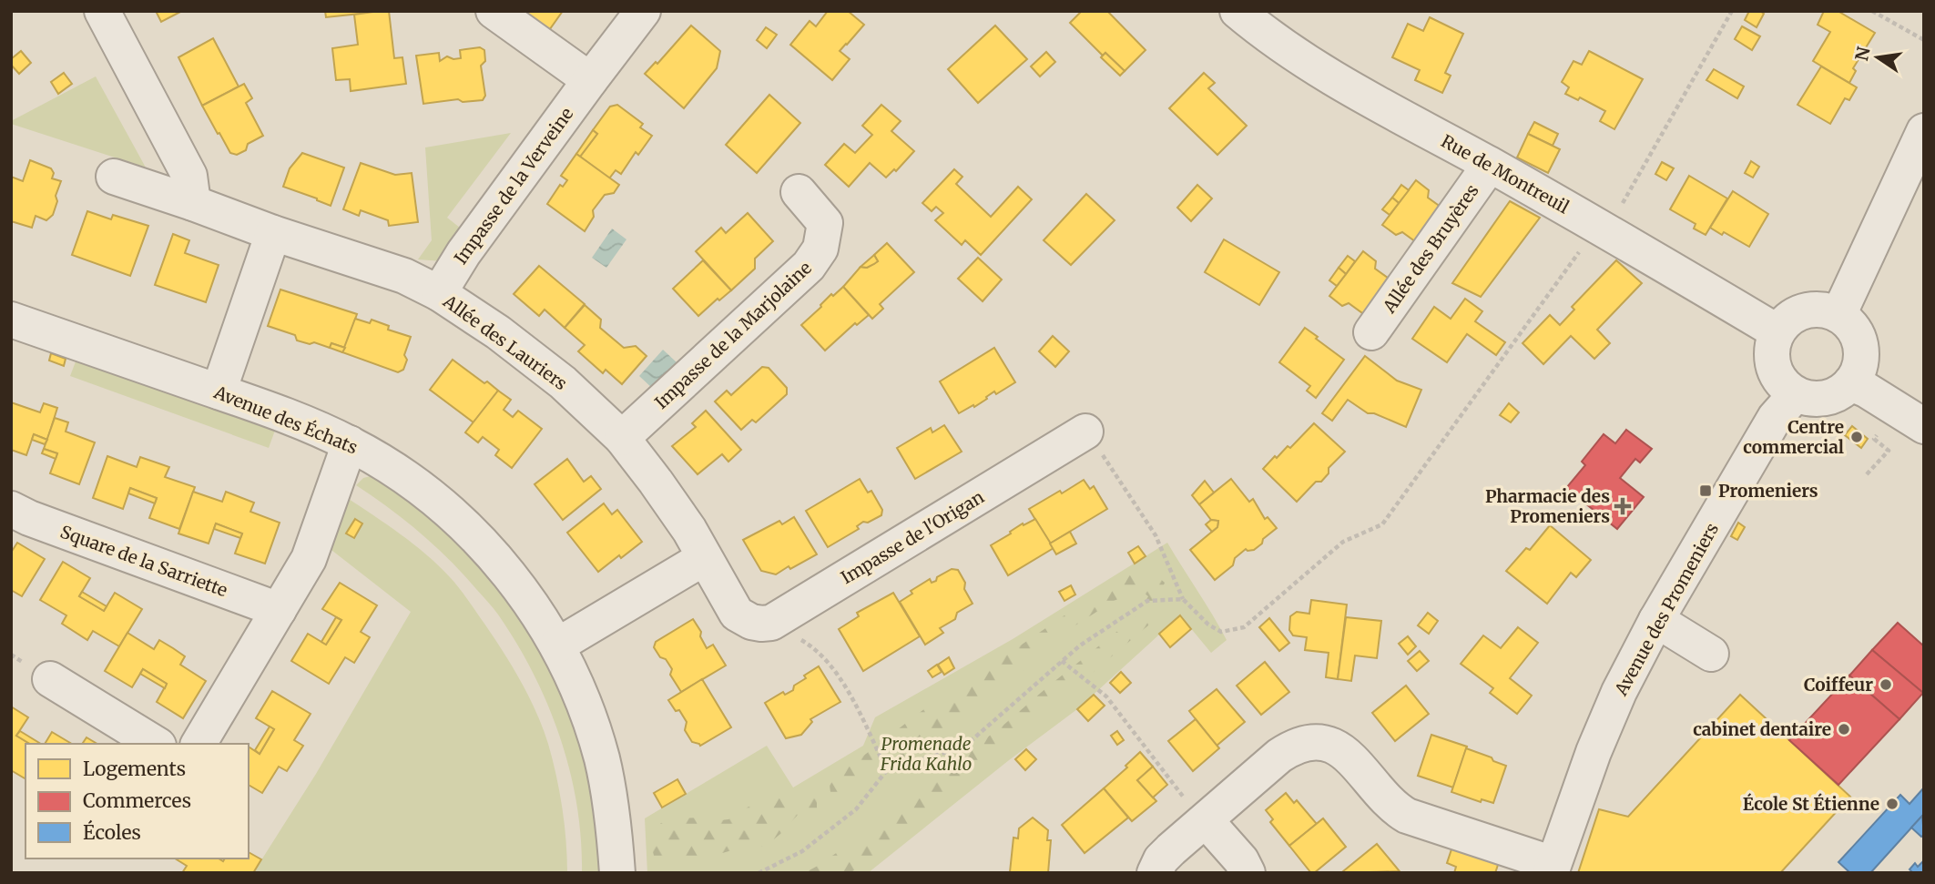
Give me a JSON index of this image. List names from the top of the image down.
{
  "streets": {
    "street": [
      "Rue de Montreuil",
      "Impasse de la Verveine",
      "Allée des Bruyères",
      "Impasse de la Marjolaine",
      "Allée des Lauriers",
      "Avenue des Échats",
      "Impasse de l'Origan",
      "Square de la Sarriette",
      "Avenue des Promeniers"
    ]
  },
  "crossings": [
    ["Rue de Montreuil", "Allée des Bruyères"],
    ["Rue de Montreuil", "Avenue des Promeniers"],
    ["Impasse de la Verveine", "Allée des Lauriers"],
    ["Impasse de la Marjolaine", "Allée des Lauriers"],
    ["Allée des Lauriers", "Impasse de l'Origan"]
  ],
  "parks": ["Promenade Frida Kahlo"],
  "places": {
    "other": [
      "Centre commercial",
      "Coiffeur",
      "cabinet dentaire",
      "École St Étienne"
    ],
    "transit": ["Promeniers"],
    "health": ["Pharmacie des Promeniers"]
  },
  "legend": ["Logements", "Commerces", "Écoles"],
  "north": "left"
}
